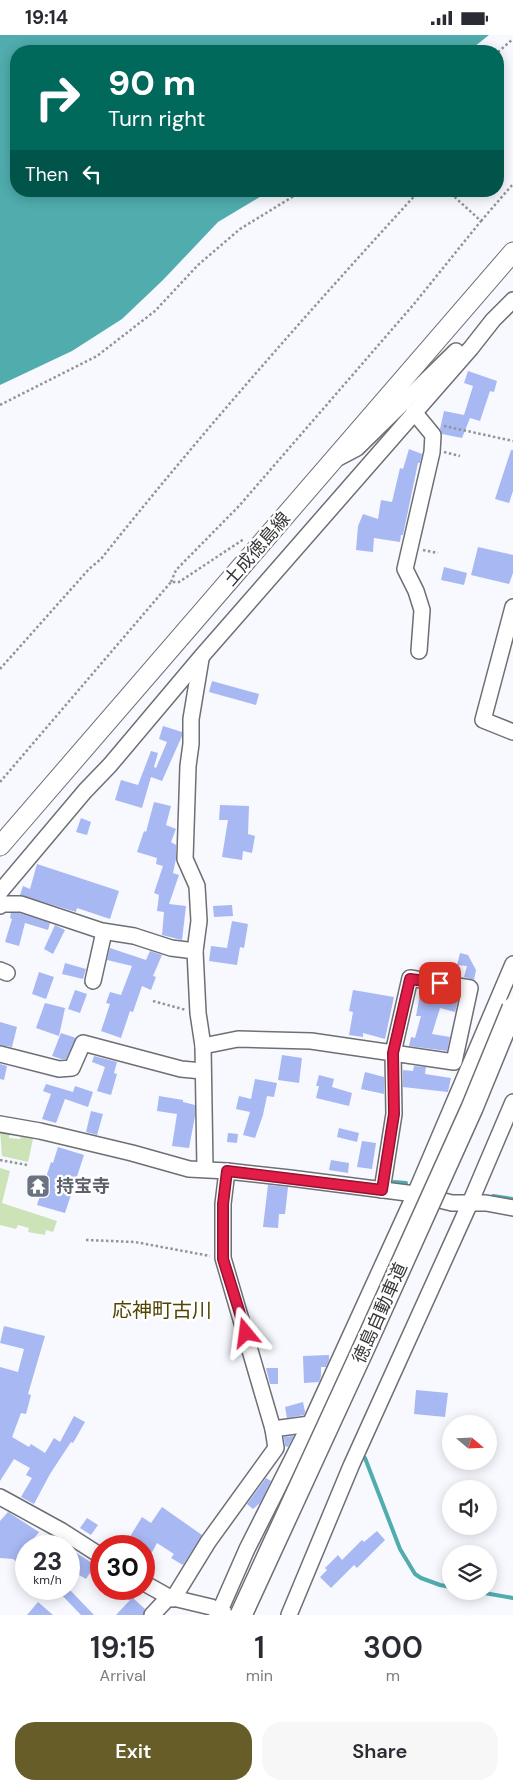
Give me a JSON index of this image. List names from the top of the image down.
{
  "streets": {
    "highway": ["徳島自動車道"],
    "main road": ["土成徳島線"]
  },
  "districts": ["応神町古川"],
  "places": {
    "temple": ["持宝寺"]
  },
  "north": "right",
  "page": {
    "status": "19:14",
    "turn": ["90 m", "Turn right"],
    "then": "Then",
    "speed": "23 km/h",
    "limit": "30",
    "eta": [
      "19:15",
      "Arrival",
      "1",
      "min",
      "300",
      "m"
    ],
    "buttons": ["Exit", "Share"]
  }
}
